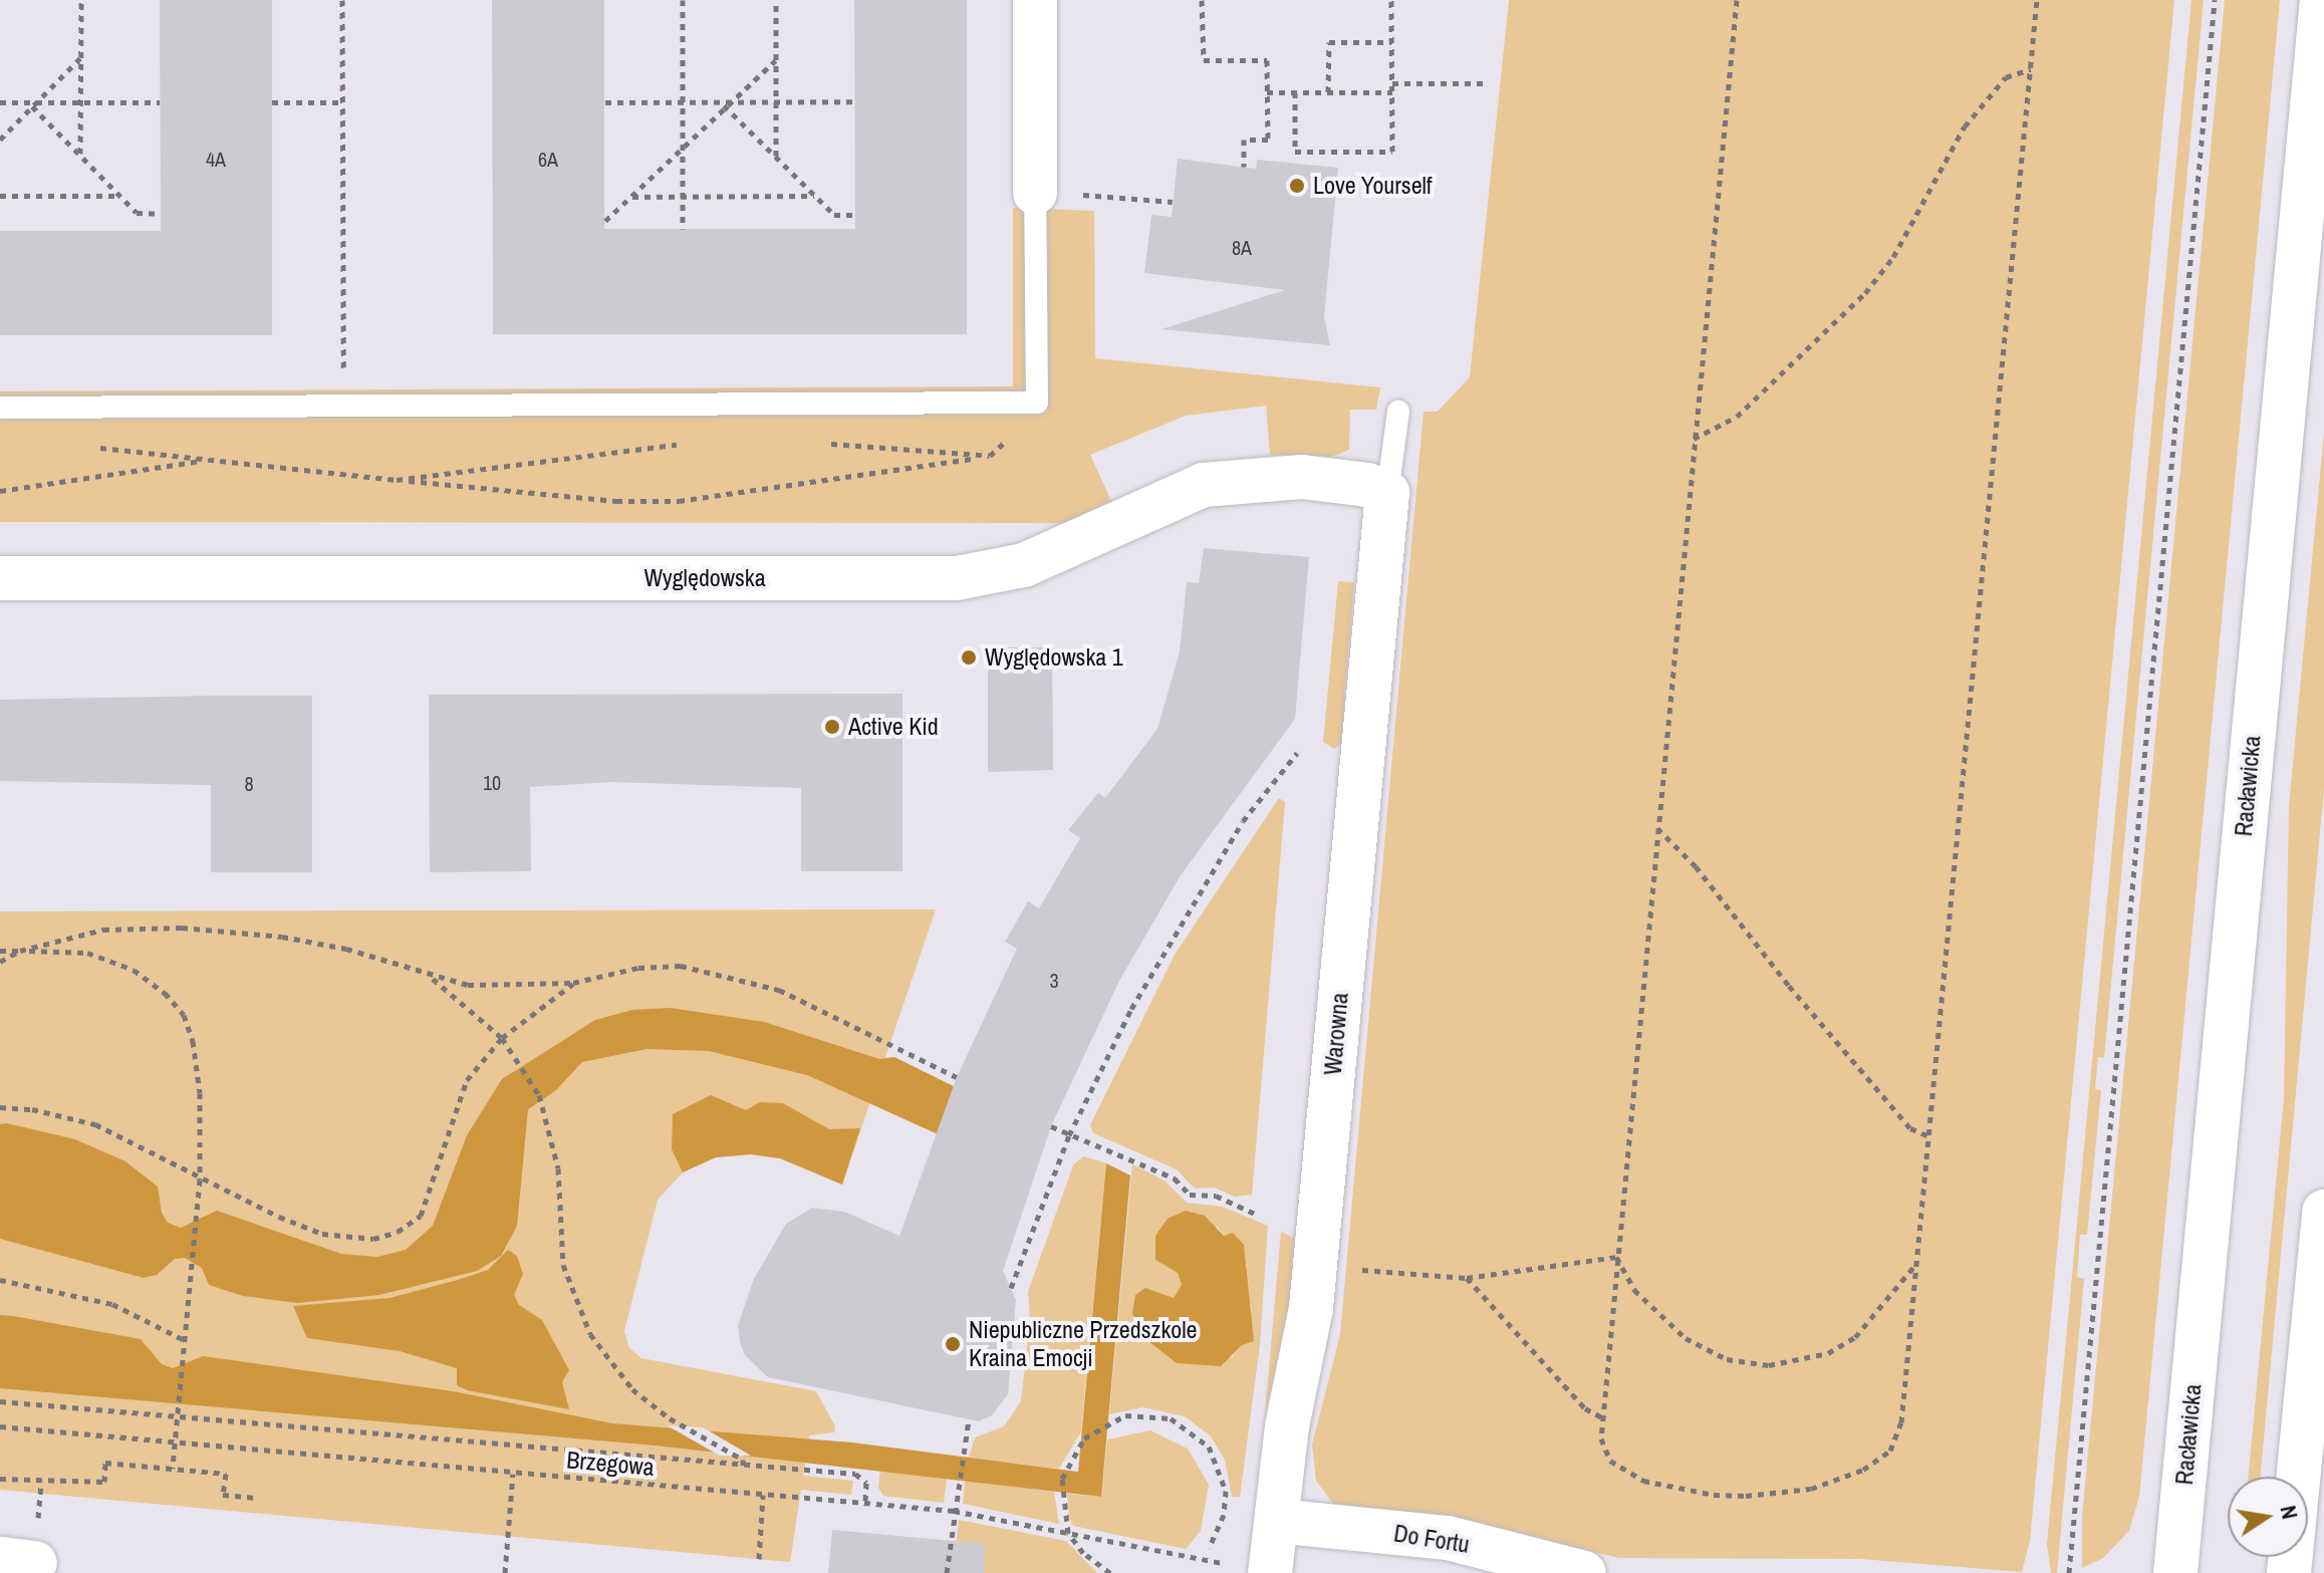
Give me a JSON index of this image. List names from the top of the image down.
{
  "streets": {
    "street": [
      "Wyględowska",
      "Racławicka",
      "Warowna",
      "Do Fortu"
    ],
    "path": ["Brzegowa"]
  },
  "crossings": [
    ["Wyględowska", "Warowna"],
    ["Warowna", "Do Fortu"]
  ],
  "places": [
    "Love Yourself",
    "Wyględowska 1",
    "Active Kid",
    "Niepubliczne Przedszkole Kraina Emocji"
  ],
  "house_numbers": [
    "4A",
    "6A",
    "8A",
    "10",
    "8",
    "3"
  ],
  "north": "right"
}
